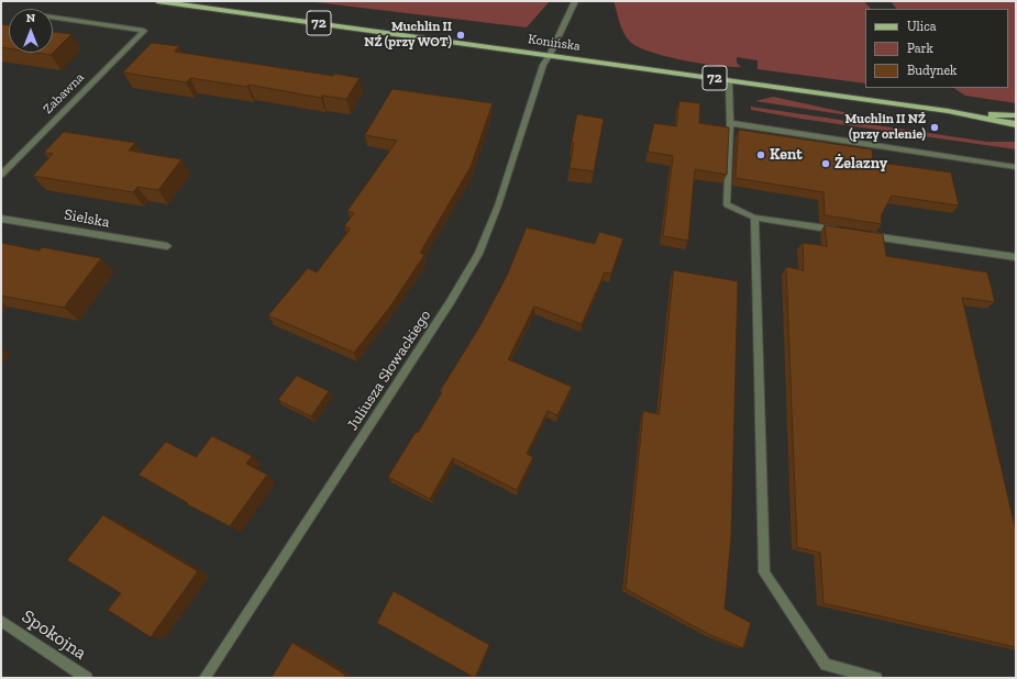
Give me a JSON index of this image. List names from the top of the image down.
{
  "streets": {
    "main road": ["72", "Konińska"],
    "street": [
      "Zabawna",
      "Sielska",
      "Juliusza Słowackiego",
      "Spokojna"
    ]
  },
  "crossings": [
    ["Konińska", "Juliusza Słowackiego"]
  ],
  "places": [
    "Muchlin II NŹ (przy WOT)",
    "Muchlin II NŹ (przy orlenie)",
    "Kent",
    "Żelazny"
  ],
  "legend": ["Ulica", "Park", "Budynek"],
  "north": "top"
}
